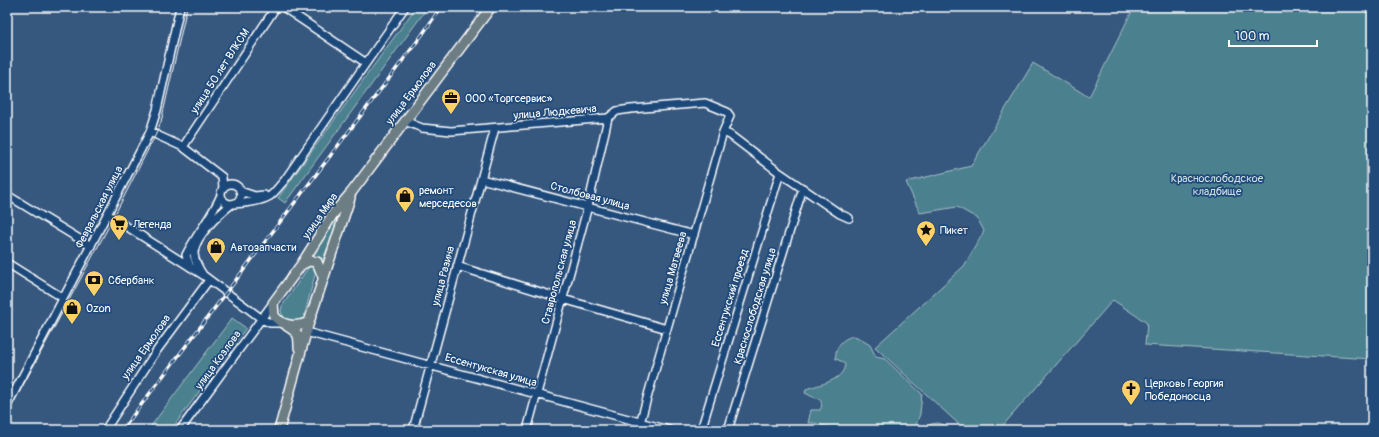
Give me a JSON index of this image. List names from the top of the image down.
{
  "streets": {
    "main road": ["улица Ермолова", "улица Мира"],
    "street": [
      "улица 50 лет ВЛКСМ",
      "улица Людкевича",
      "Столбовая улица",
      "Февральская улица",
      "улица Матвеева",
      "Ставропольская улица",
      "улица Разина",
      "Ессентукский проезд",
      "Краснослободская улица",
      "улица Козлова",
      "Ессентукская улица"
    ]
  },
  "crossings": [
    ["улица Ермолова", "улица Людкевича"],
    ["улица Ермолова", "улица Мира"],
    ["улица Людкевича", "улица Матвеева"],
    ["улица Людкевича", "Ставропольская улица"],
    ["улица Людкевича", "улица Разина"],
    ["Столбовая улица", "улица Матвеева"],
    ["Столбовая улица", "Ставропольская улица"],
    ["Столбовая улица", "улица Разина"],
    ["улица Мира", "улица Козлова"],
    ["улица Мира", "Ессентукская улица"],
    ["улица Матвеева", "Ессентукская улица"],
    ["Ставропольская улица", "Ессентукская улица"],
    ["улица Разина", "Ессентукская улица"]
  ],
  "parks": ["Краснослободское кладбище"],
  "places": {
    "office": ["ООО «Торгсервис»"],
    "shop": ["ремонт мерседесов", "Автозапчасти", "Ozon"],
    "supermarket": ["Легенда"],
    "place": ["Пикет"],
    "bank": ["Сбербанк"],
    "church": ["Церковь Георгия Победоносца"]
  },
  "scale_bar": "100 m"
}
